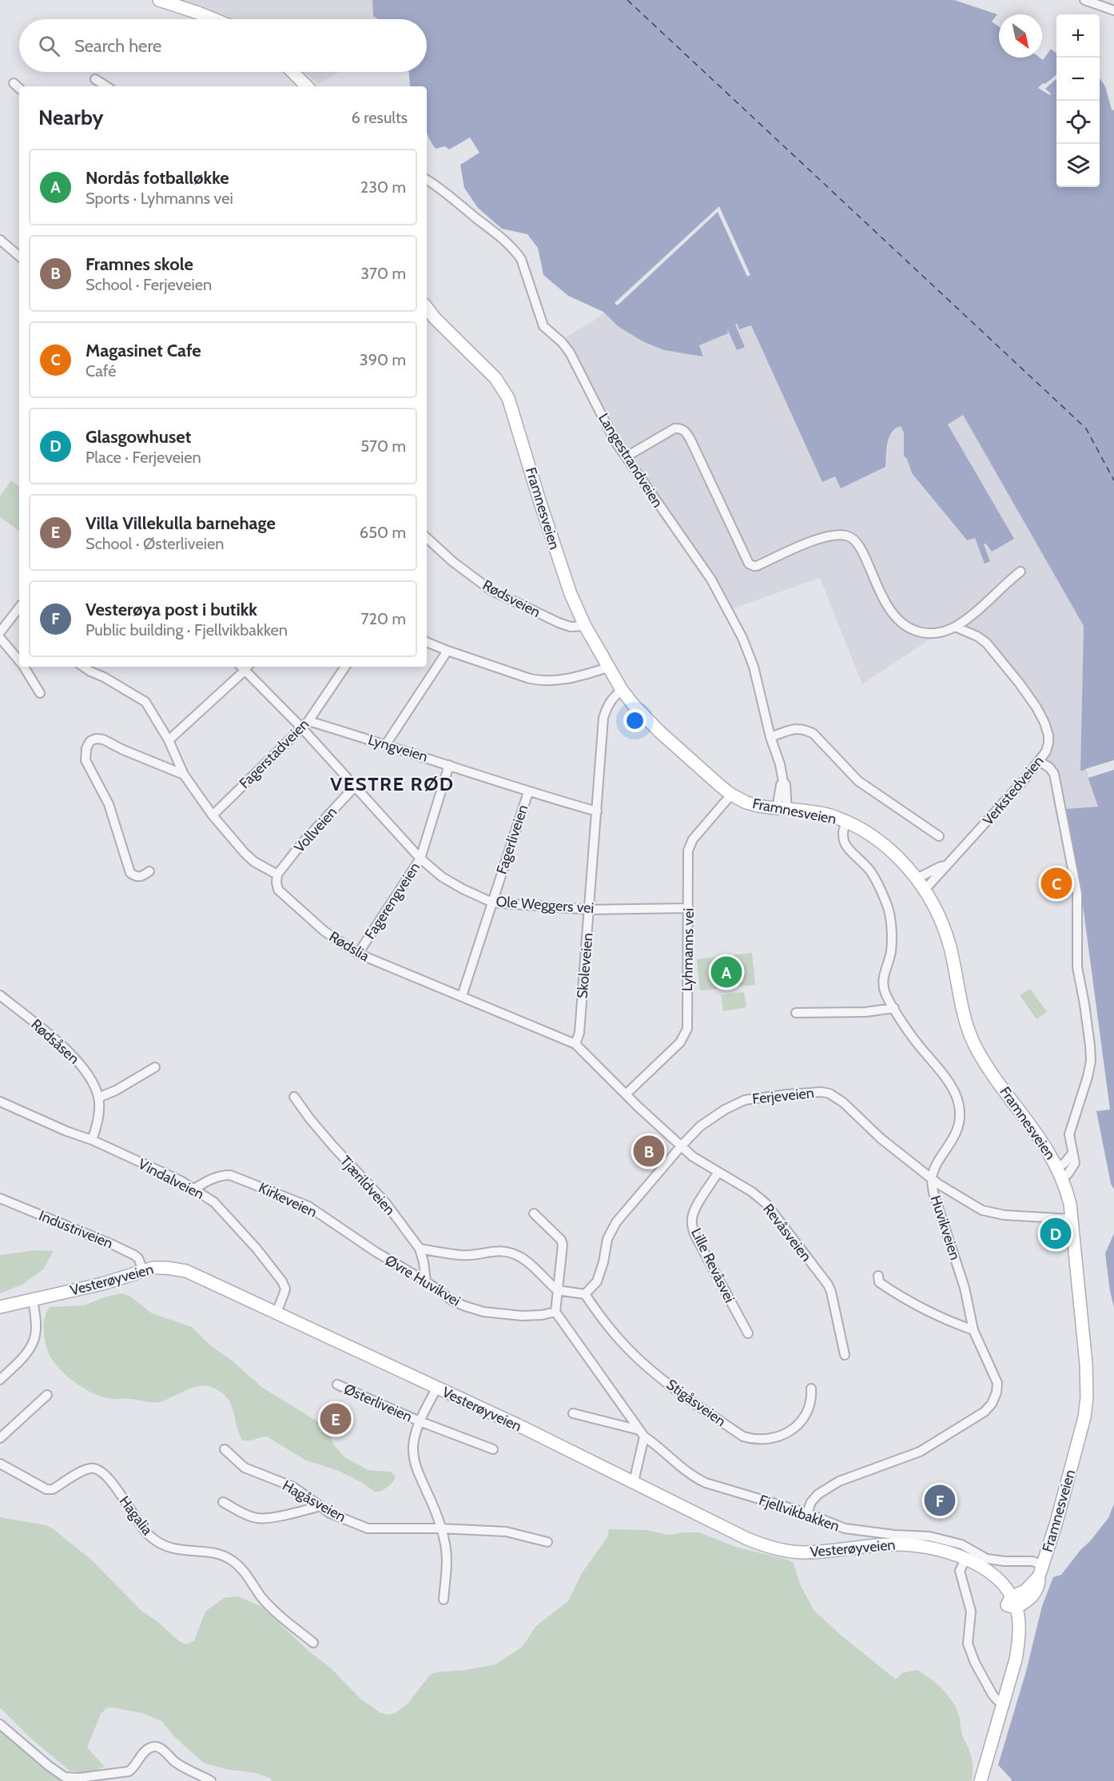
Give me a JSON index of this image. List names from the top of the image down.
{
  "streets": {
    "main road": ["Framnesveien", "Vesterøyveien"],
    "street": [
      "Langestrandveien",
      "Rødsveien",
      "Lyngveien",
      "Fagerstadveien",
      "Verkstedveien",
      "Vollveien",
      "Fagerliveien",
      "Fagerengveien",
      "Ole Weggers vei",
      "Rødslia",
      "Lyhmanns vei",
      "Skoleveien",
      "Rødsåsen",
      "Ferjeveien",
      "Vindalveien",
      "Tjærildveien",
      "Kirkeveien",
      "Huvikveien",
      "Industriveien",
      "Revåsveien",
      "Lille Revåsvei",
      "Øvre Huvikvei",
      "Østerliveien",
      "Stigåsveien",
      "Hagåsveien",
      "Fjellvikbakken",
      "Hagalia"
    ]
  },
  "crossings": [
    ["Langestrandveien", "Framnesveien"],
    ["Framnesveien", "Rødsveien"],
    ["Framnesveien", "Verkstedveien"],
    ["Framnesveien", "Lyhmanns vei"],
    ["Framnesveien", "Skoleveien"],
    ["Framnesveien", "Ferjeveien"],
    ["Framnesveien", "Huvikveien"],
    ["Framnesveien", "Vesterøyveien"],
    ["Framnesveien", "Fjellvikbakken"],
    ["Lyngveien", "Fagerstadveien"],
    ["Lyngveien", "Fagerliveien"],
    ["Lyngveien", "Fagerengveien"],
    ["Lyngveien", "Skoleveien"],
    ["Fagerstadveien", "Ole Weggers vei"],
    ["Vollveien", "Ole Weggers vei"],
    ["Vollveien", "Rødslia"],
    ["Fagerliveien", "Ole Weggers vei"],
    ["Fagerliveien", "Rødslia"],
    ["Fagerengveien", "Ole Weggers vei"],
    ["Fagerengveien", "Rødslia"],
    ["Ole Weggers vei", "Lyhmanns vei"],
    ["Ole Weggers vei", "Skoleveien"],
    ["Rødslia", "Skoleveien"],
    ["Rødsåsen", "Vindalveien"],
    ["Ferjeveien", "Huvikveien"],
    ["Ferjeveien", "Revåsveien"],
    ["Ferjeveien", "Stigåsveien"],
    ["Vindalveien", "Kirkeveien"],
    ["Vindalveien", "Vesterøyveien"],
    ["Tjærildveien", "Øvre Huvikvei"],
    ["Kirkeveien", "Øvre Huvikvei"],
    ["Huvikveien", "Fjellvikbakken"],
    ["Industriveien", "Vesterøyveien"],
    ["Revåsveien", "Lille Revåsvei"],
    ["Vesterøyveien", "Østerliveien"],
    ["Østerliveien", "Hagåsveien"]
  ],
  "districts": ["VESTRE RØD"],
  "north": "bottom right",
  "page": {
    "map_buttons": ["+", "−"],
    "search": "Search here",
    "heading": ["Nearby", "6 results"],
    "list": [
      {
        "mark": "A",
        "name": "Nordås fotballøkke",
        "note": "Sports · Lyhmanns vei",
        "value": "230 m"
      },
      {
        "mark": "B",
        "name": "Framnes skole",
        "note": "School · Ferjeveien",
        "value": "370 m"
      },
      {
        "mark": "C",
        "name": "Magasinet Cafe",
        "note": "Café",
        "value": "390 m"
      },
      {
        "mark": "D",
        "name": "Glasgowhuset",
        "note": "Place · Ferjeveien",
        "value": "570 m"
      },
      {
        "mark": "E",
        "name": "Villa Villekulla barnehage",
        "note": "School · Østerliveien",
        "value": "650 m"
      },
      {
        "mark": "F",
        "name": "Vesterøya post i butikk",
        "note": "Public building · Fjellvikbakken",
        "value": "720 m"
      }
    ],
    "pins": [
      "C",
      "A",
      "B",
      "D",
      "E",
      "F"
    ]
  }
}
